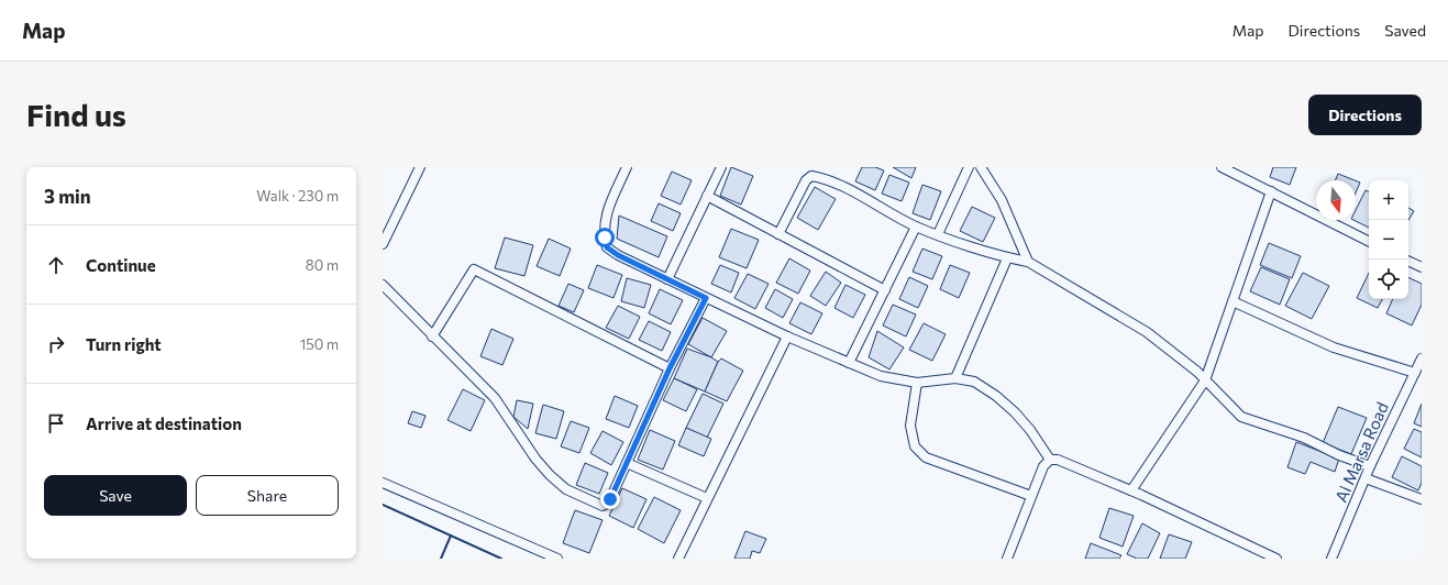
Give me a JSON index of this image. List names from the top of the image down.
{
  "streets": {
    "street": ["Al Marsa Road"]
  },
  "north": "bottom",
  "page": {
    "header": "Map",
    "nav": ["Map", "Directions", "Saved"],
    "buttons": [
      "Directions",
      ["Save", "Share"]
    ],
    "title": "Find us",
    "heading": ["3 min", "Walk · 230 m"],
    "map_buttons": ["+", "−"],
    "list": [
      ["Continue", "80 m"],
      ["Turn right", "150 m"],
      "Arrive at destination"
    ]
  }
}
